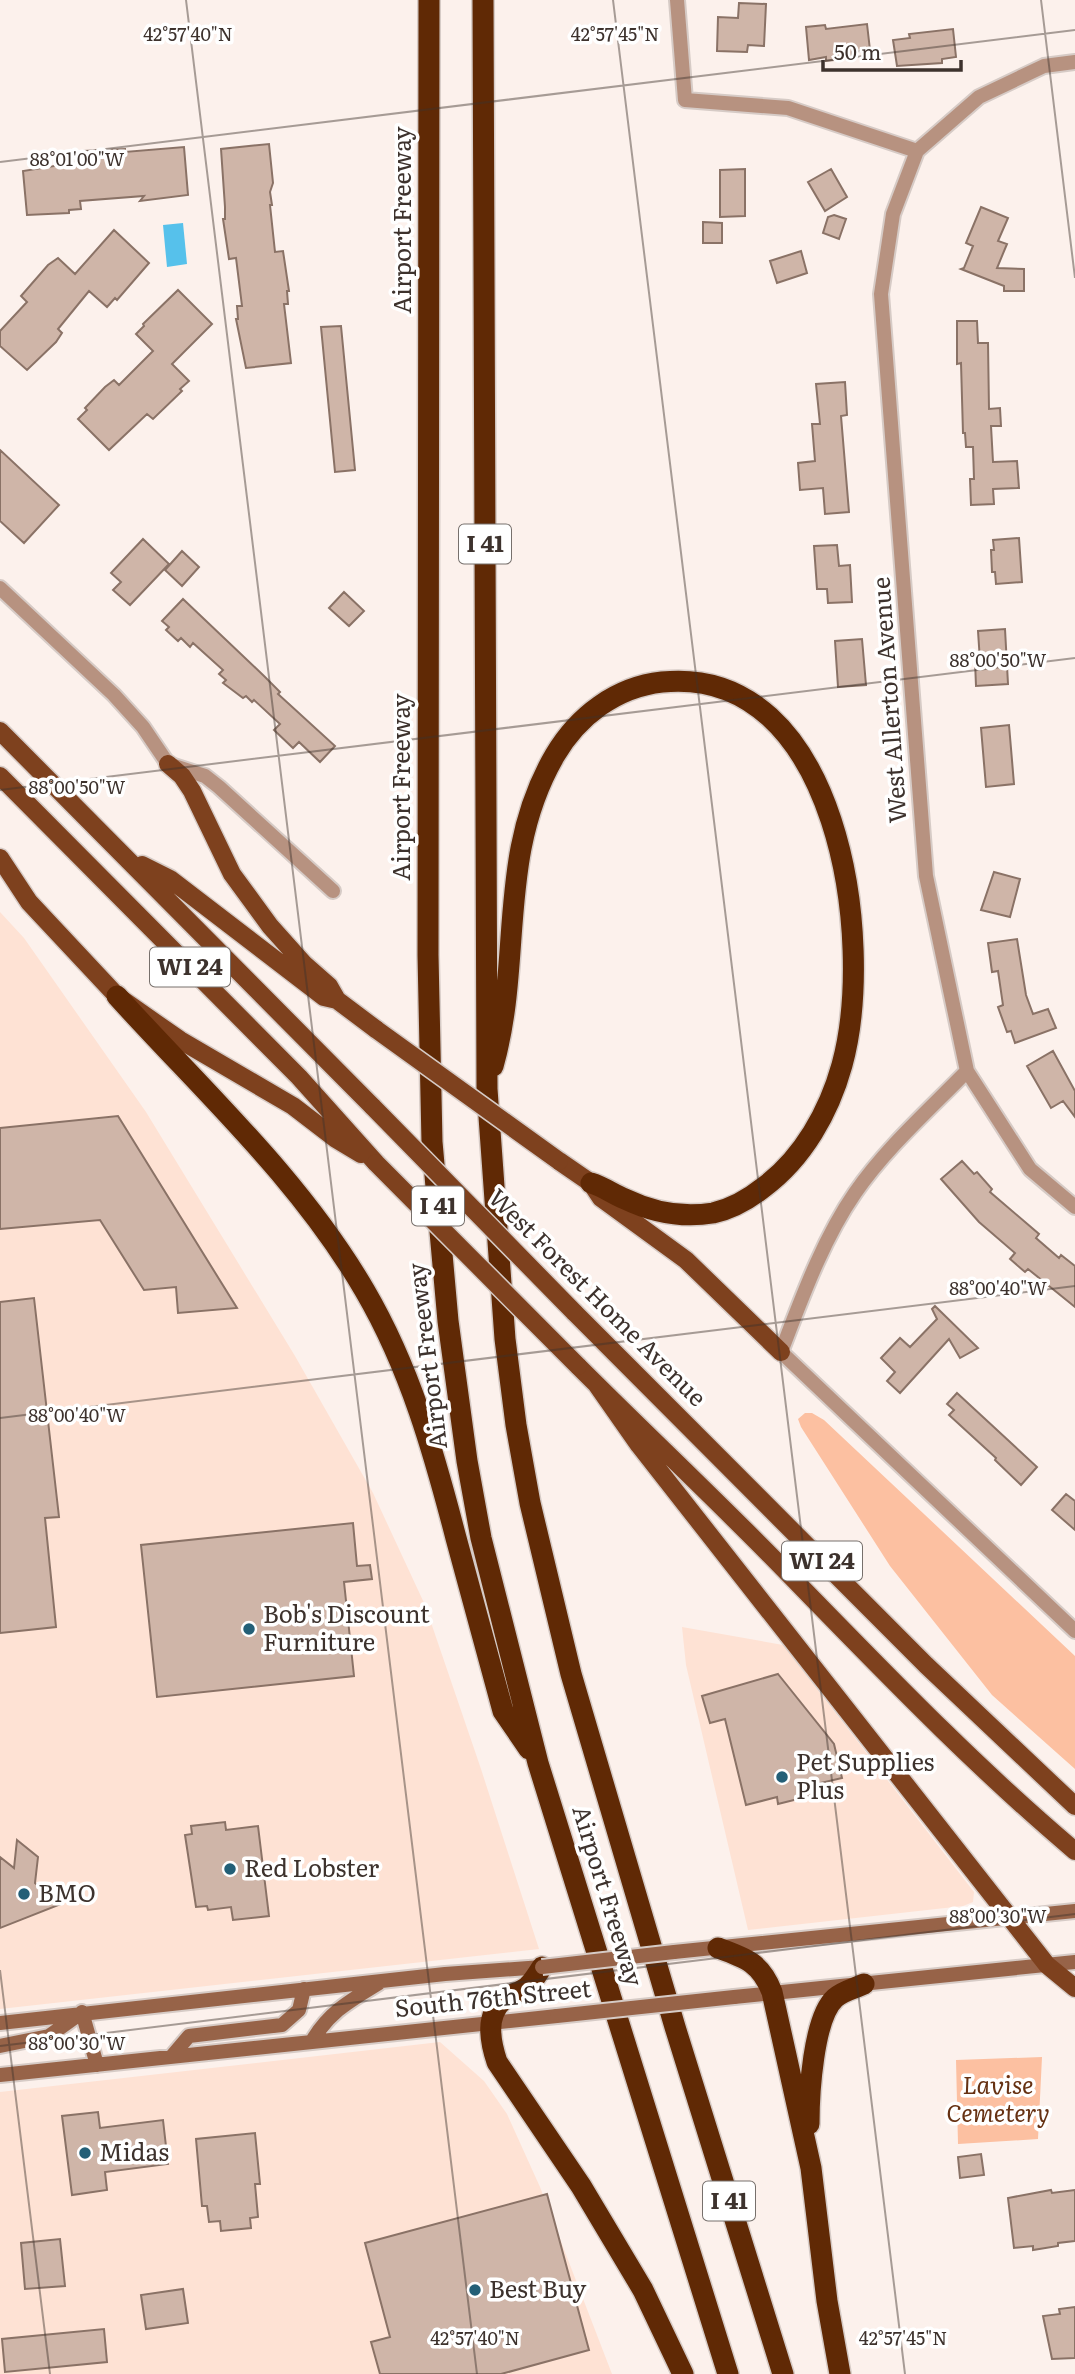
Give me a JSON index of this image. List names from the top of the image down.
{
  "streets": {
    "highway": ["Airport Freeway", "I 41"],
    "main road": ["WI 24", "West Forest Home Avenue", "South 76th Street"],
    "street": ["West Allerton Avenue"]
  },
  "parks": ["Lavise Cemetery"],
  "places": [
    "Bob's Discount Furniture",
    "Pet Supplies Plus",
    "Red Lobster",
    "BMO",
    "Midas",
    "Best Buy"
  ],
  "scale_bar": "50 m",
  "coordinates": [
    "42°57'40\"N",
    "42°57'45\"N",
    "88°01'00\"W",
    "88°00'50\"W",
    "88°00'40\"W",
    "88°00'30\"W"
  ]
}
